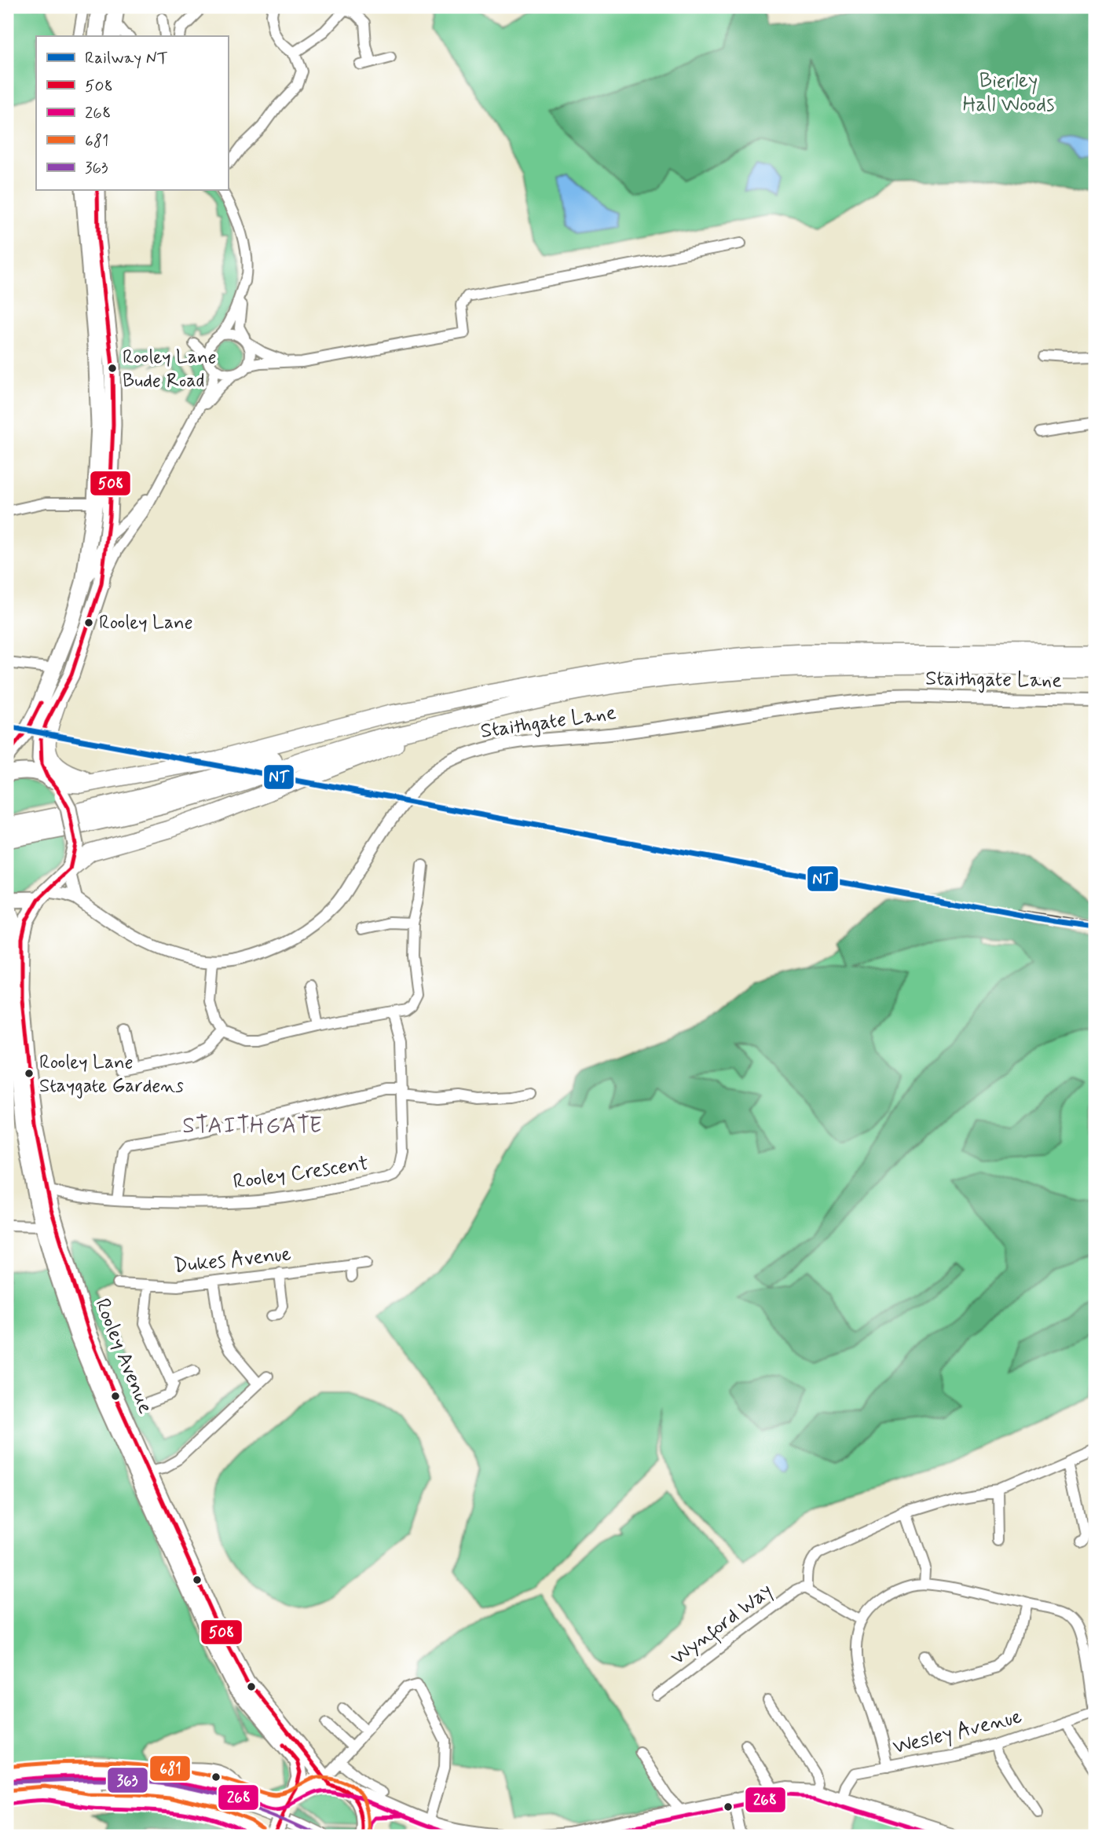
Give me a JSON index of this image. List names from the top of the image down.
{
  "streets": {
    "highway": ["Rooley Avenue"],
    "street": [
      "Staithgate Lane",
      "Rooley Crescent",
      "Dukes Avenue",
      "Wynford Way",
      "Wesley Avenue"
    ]
  },
  "crossings": [
    ["Staithgate Lane", "Rooley Avenue"],
    ["Rooley Crescent", "Rooley Avenue"]
  ],
  "districts": ["STAITHGATE"],
  "parks": ["Bierley Hall Woods"],
  "places": ["Rooley Lane Bude Road", "Rooley Lane", "Rooley Lane Staygate Gardens"],
  "lines": [
    "transit line 508",
    "rail line NT",
    "transit line 681",
    "transit line 268",
    "transit line 363"
  ],
  "legend": [
    "Railway NT",
    "508",
    "268",
    "681",
    "363"
  ]
}
